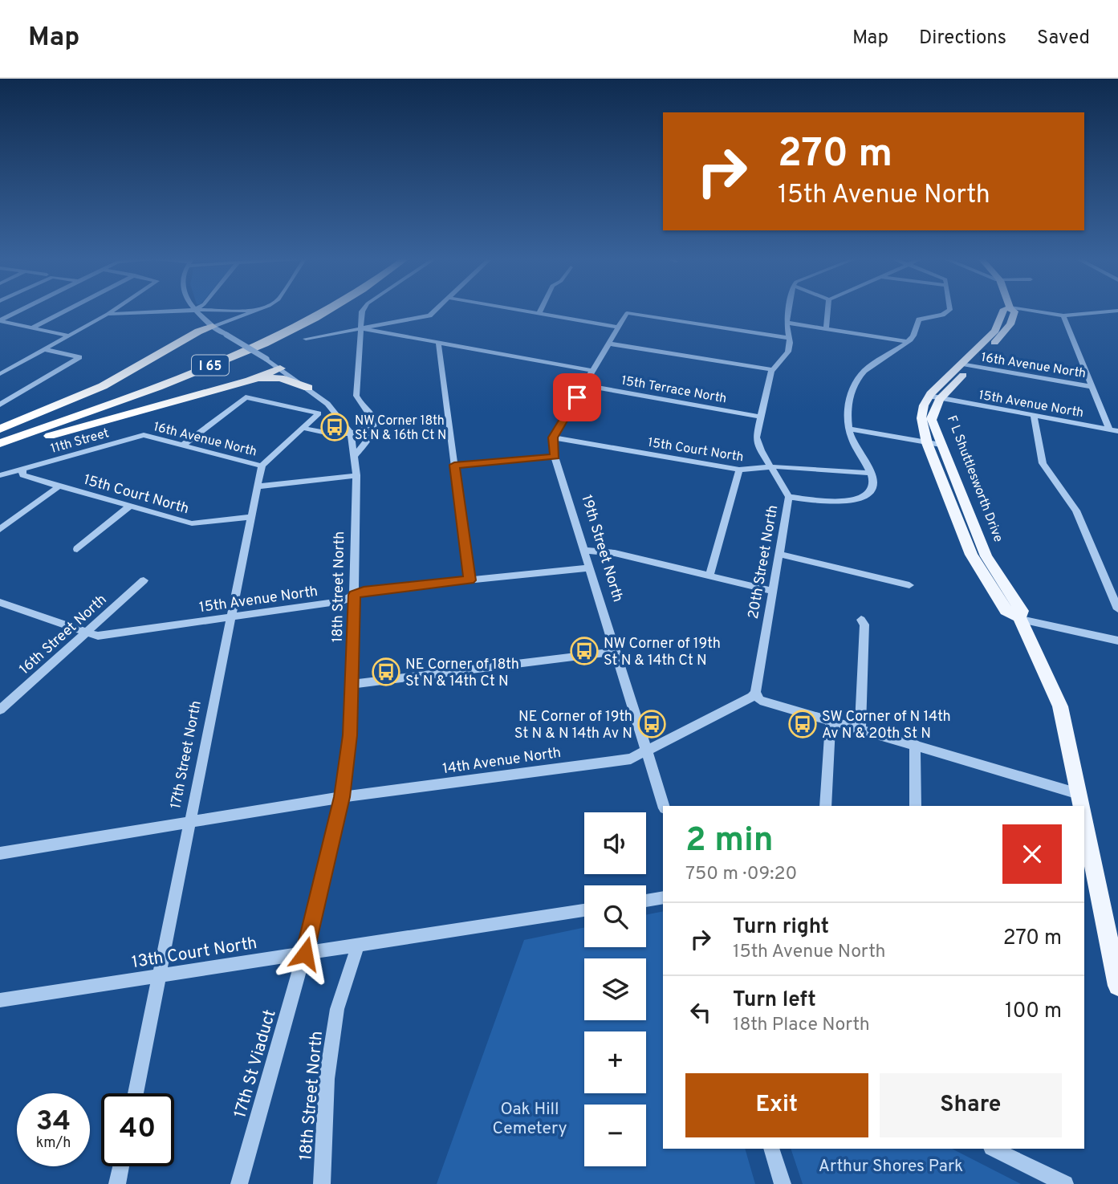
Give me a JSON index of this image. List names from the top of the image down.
{
  "streets": {
    "highway": ["I 65"],
    "main road": ["F L Shuttlesworth Drive"],
    "street": [
      "16th Avenue North",
      "15th Terrace North",
      "15th Avenue North",
      "11th Street",
      "15th Court North",
      "19th Street North",
      "20th Street North",
      "18th Street North",
      "16th Street North",
      "17th Street North",
      "14th Avenue North",
      "13th Court North",
      "17th St Viaduct"
    ]
  },
  "crossings": [
    ["16th Avenue North", "11th Street"],
    ["16th Avenue North", "17th Street North"],
    ["15th Terrace North", "20th Street North"],
    ["15th Avenue North", "F L Shuttlesworth Drive"],
    ["15th Avenue North", "19th Street North"],
    ["15th Avenue North", "18th Street North"],
    ["15th Avenue North", "16th Street North"],
    ["15th Avenue North", "17th Street North"],
    ["11th Street", "15th Court North"],
    ["15th Court North", "19th Street North"],
    ["15th Court North", "20th Street North"],
    ["15th Court North", "17th Street North"],
    ["19th Street North", "14th Avenue North"],
    ["20th Street North", "14th Avenue North"],
    ["18th Street North", "14th Avenue North"],
    ["18th Street North", "13th Court North"],
    ["18th Street North", "17th St Viaduct"],
    ["17th Street North", "14th Avenue North"],
    ["17th Street North", "13th Court North"],
    ["13th Court North", "17th St Viaduct"]
  ],
  "parks": ["Oak Hill Cemetery", "Arthur Shores Park"],
  "places": {
    "bus stop": [
      "NW Corner 18th St N & 16th Ct N",
      "NW Corner of 19th St N & 14th Ct N",
      "NE Corner of 18th St N & 14th Ct N",
      "NE Corner of 19th St N & N 14th Av N",
      "SW Corner of N 14th Av N & 20th St N"
    ]
  },
  "page": {
    "header": "Map",
    "nav": ["Map", "Directions", "Saved"],
    "turn": ["270 m", "15th Avenue North"],
    "heading": ["2 min", "750 m · 09:20"],
    "map_buttons": ["+", "−"],
    "list": [
      {
        "name": "Turn right",
        "note": "15th Avenue North",
        "value": "270 m"
      },
      {
        "name": "Turn left",
        "note": "18th Place North",
        "value": "100 m"
      }
    ],
    "buttons": ["Exit", "Share"],
    "speed": "34 km/h",
    "limit": "40"
  }
}
